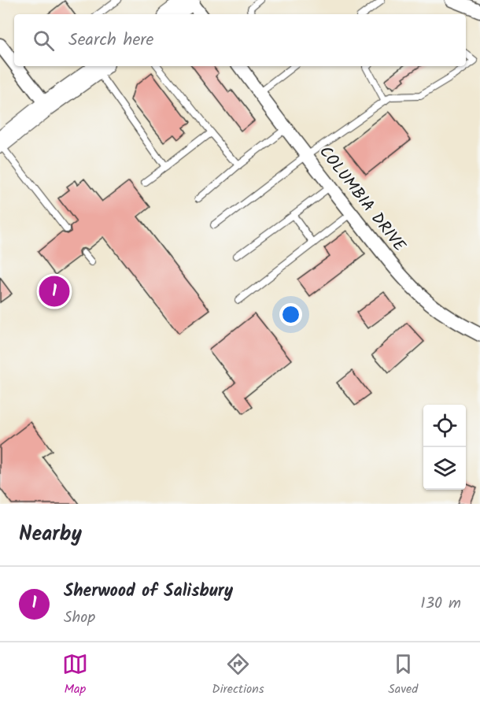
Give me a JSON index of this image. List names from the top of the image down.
{
  "streets": {
    "street": ["COLUMBIA DRIVE"]
  },
  "page": {
    "search": "Search here",
    "pins": "1",
    "heading": "Nearby",
    "list": [
      {
        "mark": "1",
        "name": "Sherwood of Salisbury",
        "note": "Shop",
        "value": "130 m"
      }
    ],
    "nav": ["Map", "Directions", "Saved"]
  }
}
